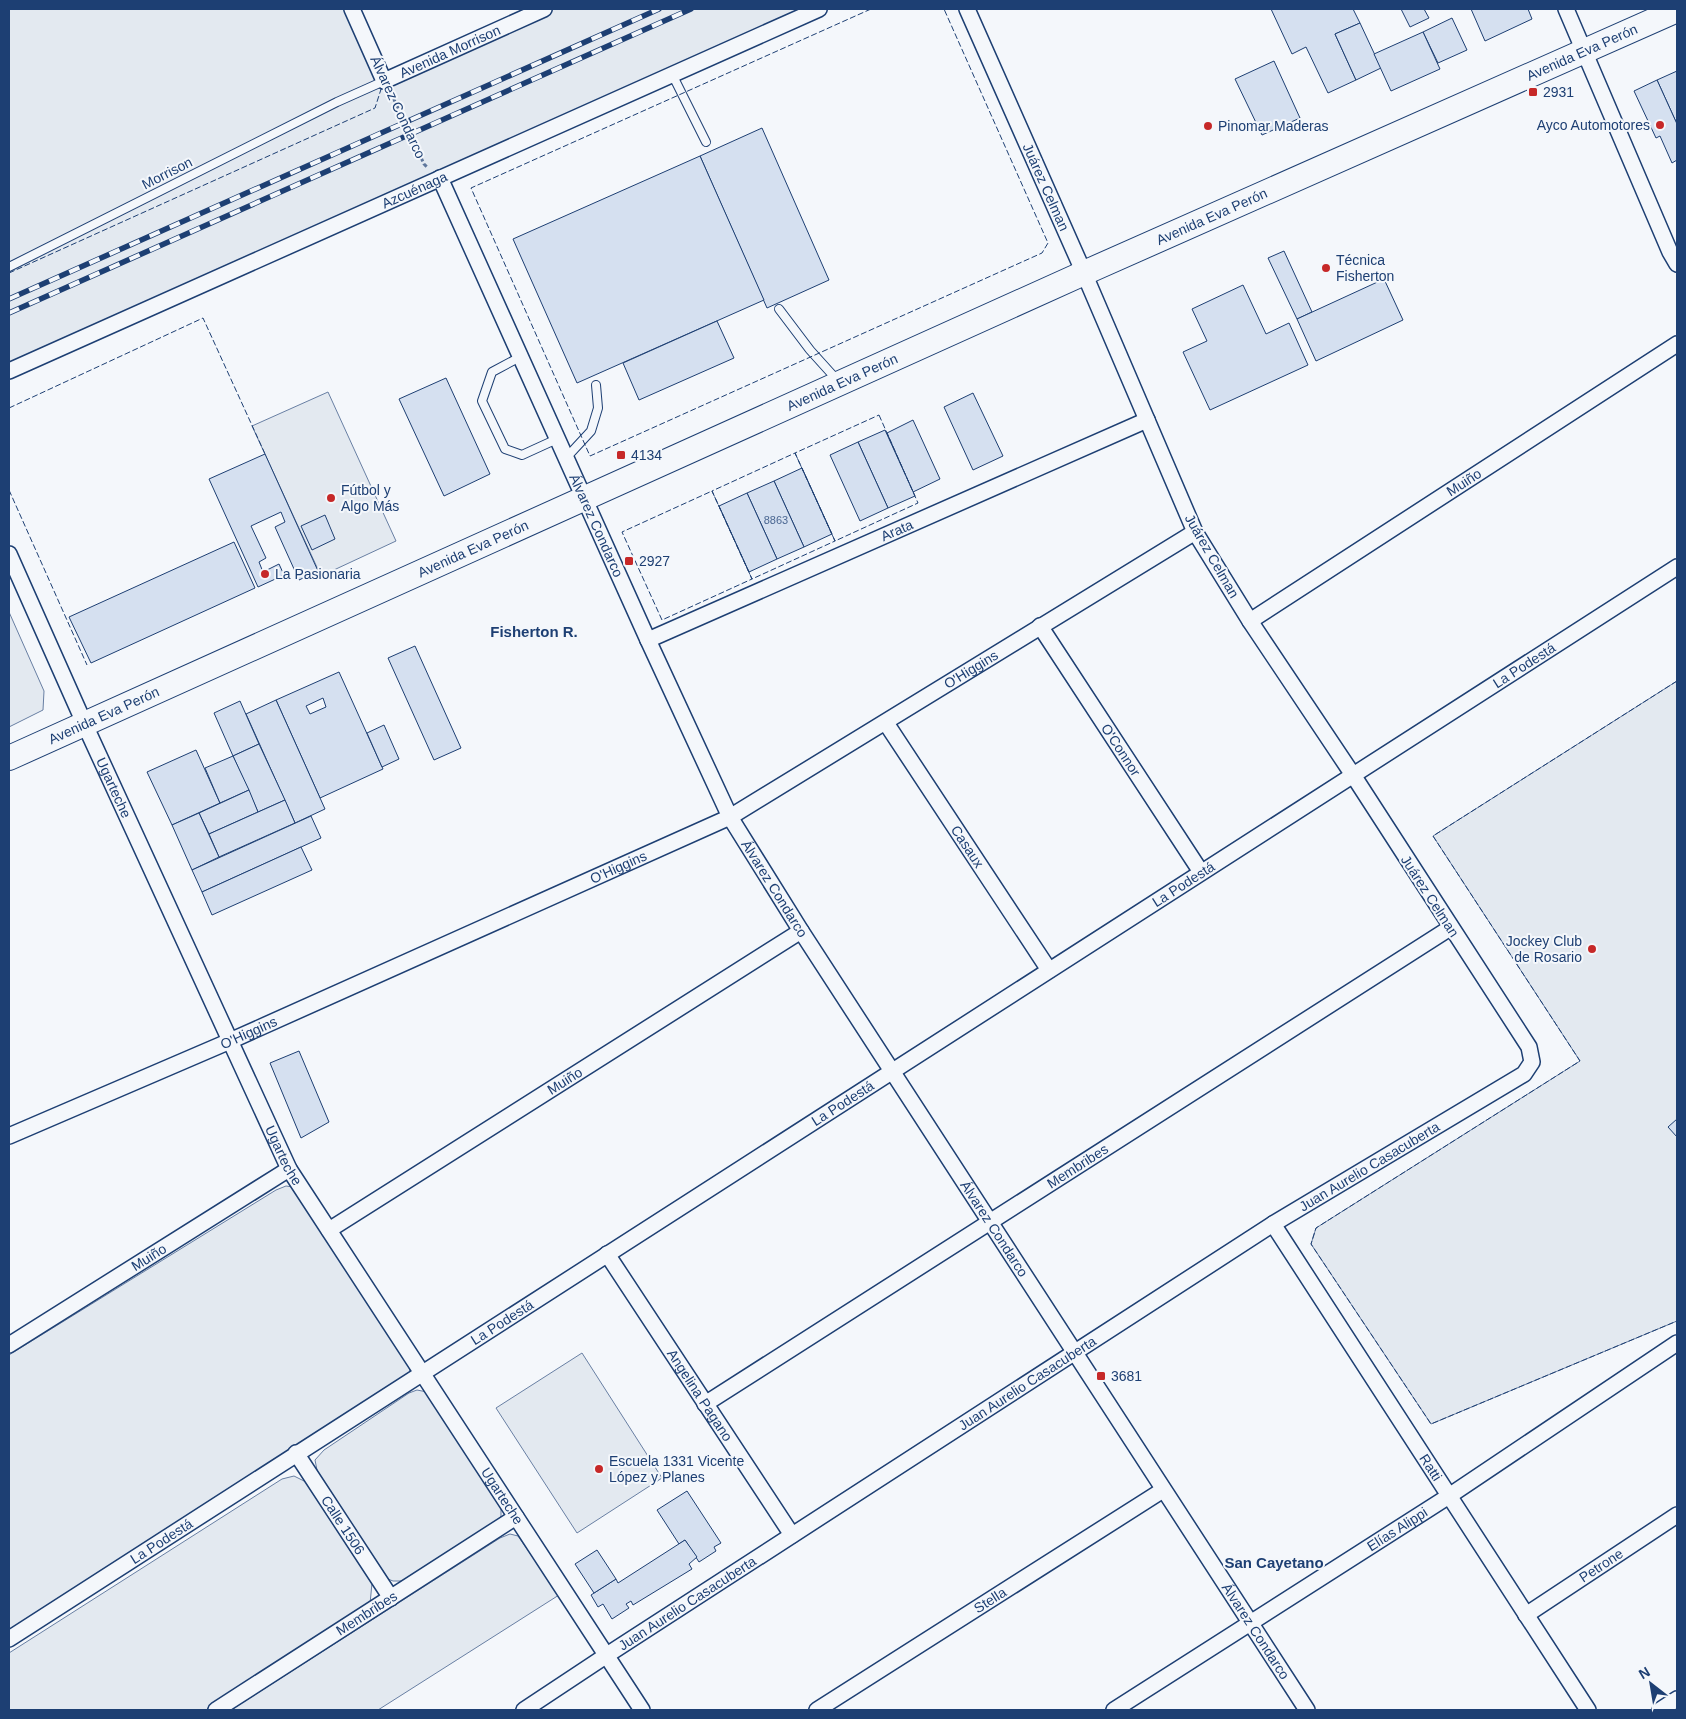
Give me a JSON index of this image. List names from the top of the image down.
{
  "streets": {
    "main road": ["Avenida Eva Perón"],
    "street": [
      "Avenida Morrison",
      "Álvarez Condarco",
      "Juárez Celman",
      "Azcuénaga",
      "Muiño",
      "Arata",
      "La Podestá",
      "O'Higgins",
      "O'Connor",
      "Ugarteche",
      "Casaux",
      "Membribes",
      "Juan Aurelio Casacuberta",
      "Angelina Pagano",
      "Ratti",
      "Calle 1506",
      "Elías Alippi",
      "Petrone",
      "Stella"
    ],
    "lane": ["Morrison"]
  },
  "crossings": [
    ["Avenida Morrison", "Álvarez Condarco"],
    ["Avenida Morrison", "Morrison"],
    ["Avenida Eva Perón", "Álvarez Condarco"],
    ["Avenida Eva Perón", "Juárez Celman"],
    ["Avenida Eva Perón", "Ugarteche"],
    ["Álvarez Condarco", "Morrison"],
    ["Álvarez Condarco", "Azcuénaga"],
    ["Álvarez Condarco", "Muiño"],
    ["Álvarez Condarco", "Arata"],
    ["Álvarez Condarco", "La Podestá"],
    ["Álvarez Condarco", "O'Higgins"],
    ["Álvarez Condarco", "Membribes"],
    ["Álvarez Condarco", "Juan Aurelio Casacuberta"],
    ["Álvarez Condarco", "Elías Alippi"],
    ["Álvarez Condarco", "Stella"],
    ["Juárez Celman", "Muiño"],
    ["Juárez Celman", "Arata"],
    ["Juárez Celman", "La Podestá"],
    ["Juárez Celman", "O'Higgins"],
    ["Juárez Celman", "Membribes"],
    ["Juárez Celman", "Juan Aurelio Casacuberta"],
    ["Muiño", "Ugarteche"],
    ["La Podestá", "O'Connor"],
    ["La Podestá", "Ugarteche"],
    ["La Podestá", "Casaux"],
    ["La Podestá", "Angelina Pagano"],
    ["La Podestá", "Calle 1506"],
    ["O'Higgins", "O'Connor"],
    ["O'Higgins", "Ugarteche"],
    ["O'Higgins", "Casaux"],
    ["Ugarteche", "Membribes"],
    ["Ugarteche", "Juan Aurelio Casacuberta"],
    ["Membribes", "Angelina Pagano"],
    ["Membribes", "Calle 1506"],
    ["Juan Aurelio Casacuberta", "Angelina Pagano"],
    ["Juan Aurelio Casacuberta", "Ratti"],
    ["Ratti", "Elías Alippi"],
    ["Ratti", "Petrone"]
  ],
  "districts": ["Fisherton R.", "San Cayetano"],
  "places": {
    "transit": [
      "2931",
      "4134",
      "2927",
      "3681"
    ],
    "other": [
      "Ayco Automotores",
      "Pinomar Maderas",
      "Técnica Fisherton",
      "Fútbol y Algo Más",
      "La Pasionaria",
      "Jockey Club de Rosario",
      "Escuela 1331 Vicente López y Planes"
    ]
  },
  "house_numbers": ["8863"],
  "north": "top left"
}
